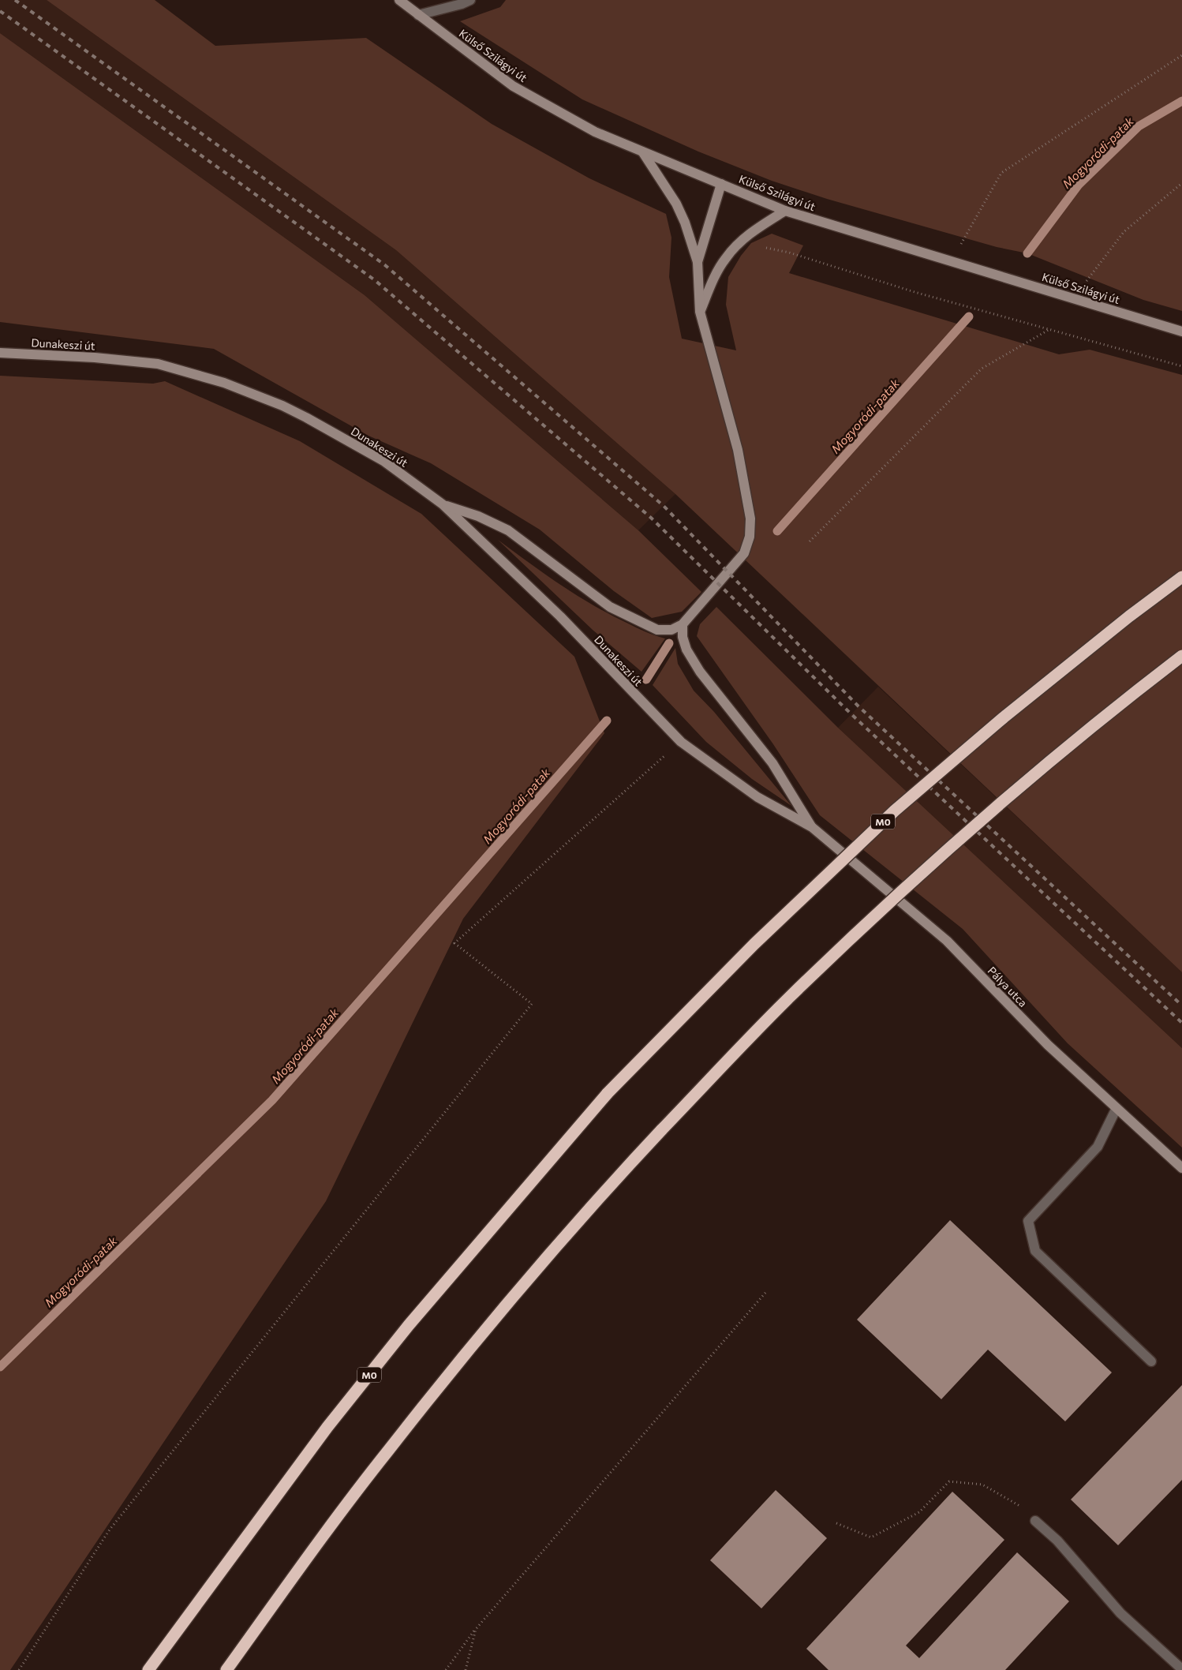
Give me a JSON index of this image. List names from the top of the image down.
{
  "streets": {
    "highway": ["M0"],
    "street": ["Külső Szilágyi út", "Dunakeszi út", "Pálya utca"]
  },
  "crossings": [
    ["Dunakeszi út", "Pálya utca"]
  ],
  "water": ["Mogyoródi-patak"]
}
